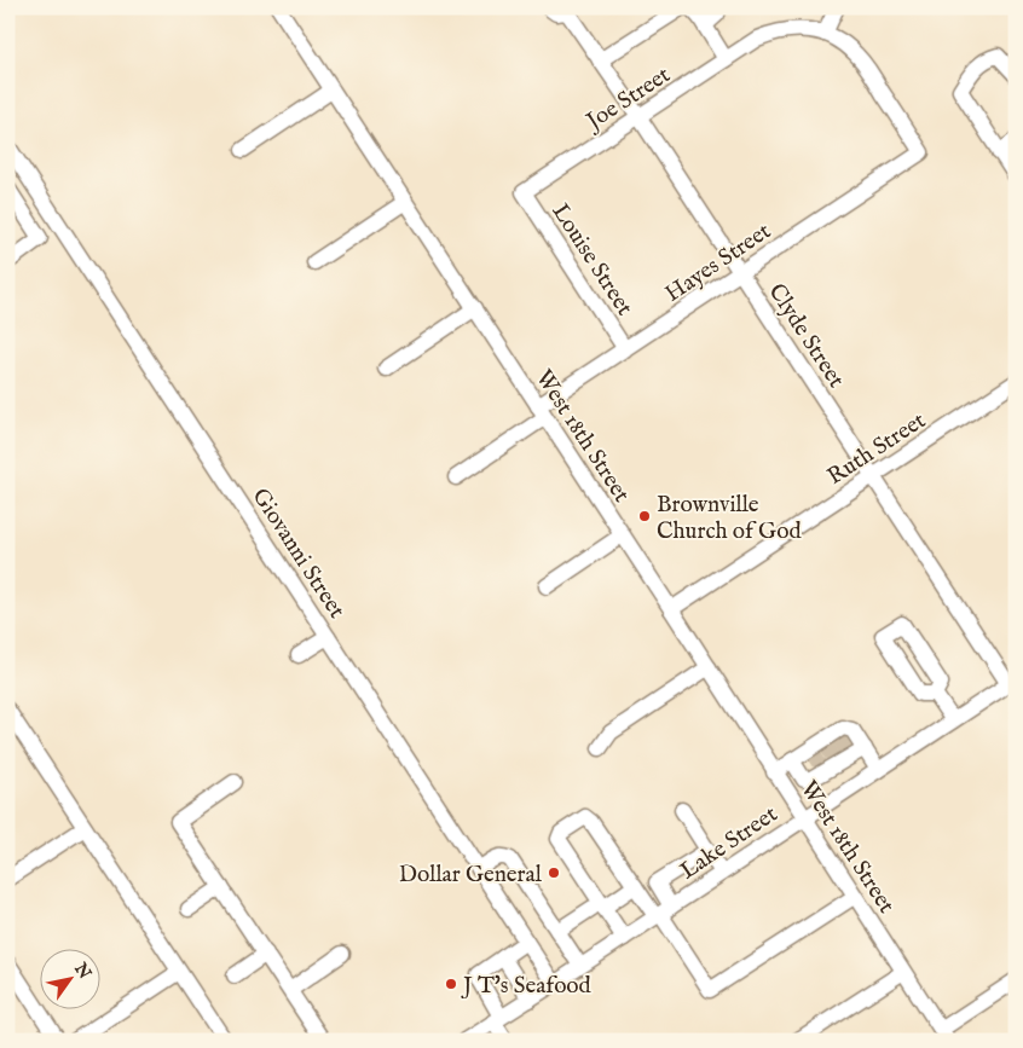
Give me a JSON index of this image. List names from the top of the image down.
{
  "streets": {
    "street": [
      "Joe Street",
      "Louise Street",
      "Hayes Street",
      "Clyde Street",
      "West 18th Street",
      "Ruth Street",
      "Giovanni Street",
      "Lake Street"
    ]
  },
  "crossings": [
    ["Joe Street", "Louise Street"],
    ["Joe Street", "Hayes Street"],
    ["Joe Street", "Clyde Street"],
    ["Louise Street", "Hayes Street"],
    ["Hayes Street", "Clyde Street"],
    ["Hayes Street", "West 18th Street"],
    ["Clyde Street", "Ruth Street"],
    ["Clyde Street", "Lake Street"],
    ["West 18th Street", "Ruth Street"],
    ["West 18th Street", "Lake Street"],
    ["Giovanni Street", "Lake Street"]
  ],
  "places": ["Brownville Church of God", "Dollar General", "J T's Seafood"],
  "north": "top right"
}
